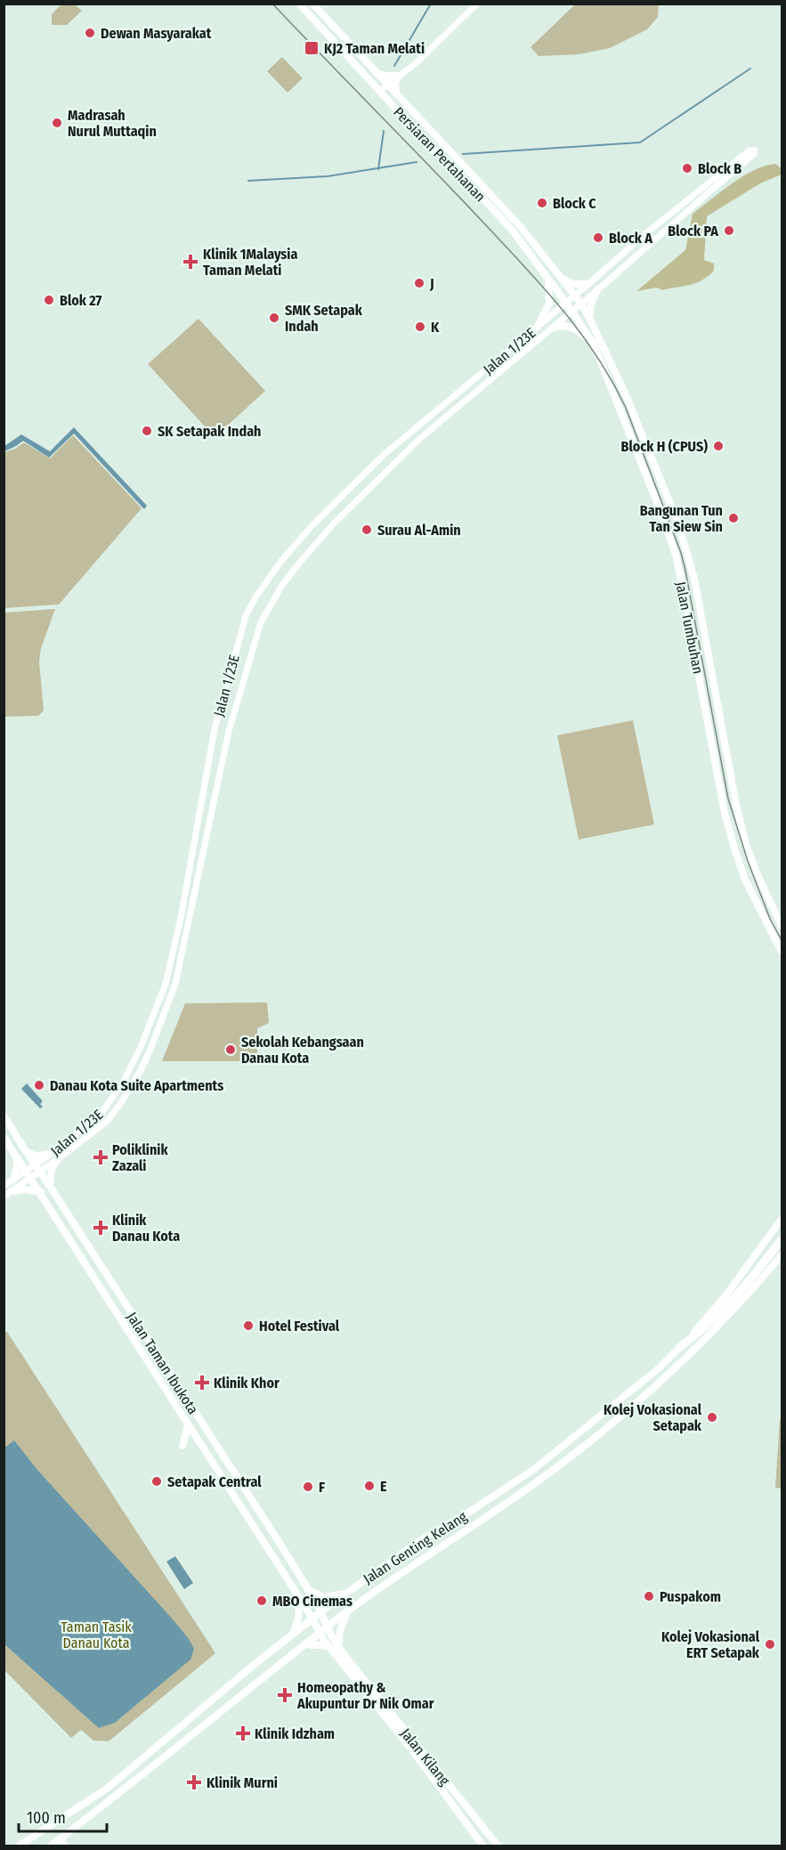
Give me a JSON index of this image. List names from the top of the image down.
{
  "streets": {
    "main road": [
      "Persiaran Pertahanan",
      "Jalan Tumbuhan",
      "Jalan Taman Ibukota",
      "Jalan Genting Kelang",
      "Jalan Kilang"
    ],
    "street": ["Jalan 1/23E"]
  },
  "crossings": [
    ["Persiaran Pertahanan", "Jalan 1/23E"],
    ["Persiaran Pertahanan", "Jalan Tumbuhan"],
    ["Jalan 1/23E", "Jalan Tumbuhan"],
    ["Jalan 1/23E", "Jalan Taman Ibukota"],
    ["Jalan Taman Ibukota", "Jalan Genting Kelang"],
    ["Jalan Taman Ibukota", "Jalan Kilang"],
    ["Jalan Genting Kelang", "Jalan Kilang"]
  ],
  "parks": ["Taman Tasik Danau Kota"],
  "places": {
    "other": [
      "Dewan Masyarakat",
      "Madrasah Nurul Muttaqin",
      "Block B",
      "Block C",
      "Block PA",
      "Block A",
      "J",
      "Blok 27",
      "SMK Setapak Indah",
      "K",
      "SK Setapak Indah",
      "Block H (CPUS)",
      "Bangunan Tun Tan Siew Sin",
      "Surau Al-Amin",
      "Sekolah Kebangsaan Danau Kota",
      "Danau Kota Suite Apartments",
      "Hotel Festival",
      "Kolej Vokasional Setapak",
      "Setapak Central",
      "E",
      "F",
      "Puspakom",
      "MBO Cinemas",
      "Kolej Vokasional ERT Setapak"
    ],
    "transit": ["KJ2 Taman Melati"],
    "health": [
      "Klinik 1Malaysia Taman Melati",
      "Poliklinik Zazali",
      "Klinik Danau Kota",
      "Klinik Khor",
      "Homeopathy & Akupuntur Dr Nik Omar",
      "Klinik Idzham",
      "Klinik Murni"
    ]
  },
  "scale_bar": "100 m"
}
